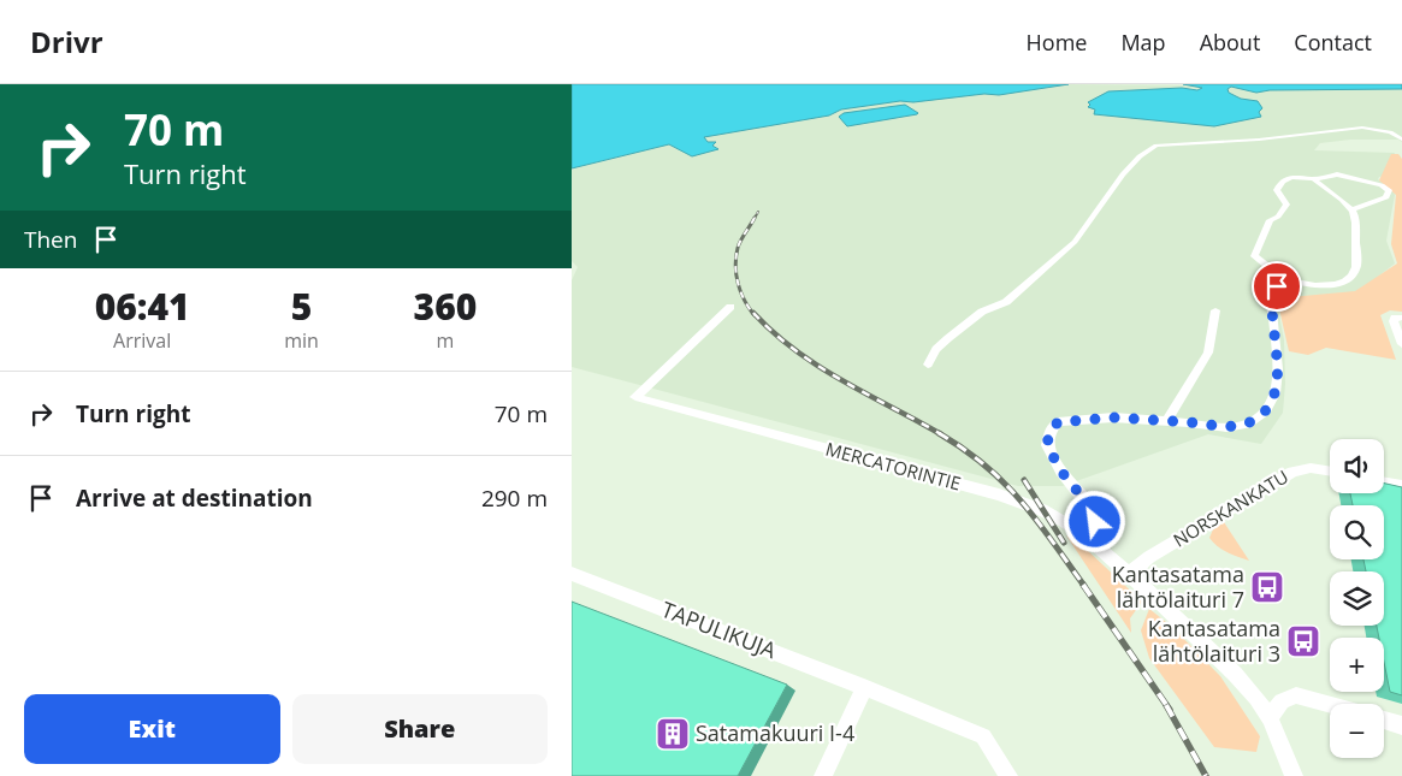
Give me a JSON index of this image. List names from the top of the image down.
{
  "streets": {
    "street": ["MERCATORINTIE", "NORSKANKATU", "TAPULIKUJA"]
  },
  "crossings": [
    ["MERCATORINTIE", "NORSKANKATU"]
  ],
  "places": {
    "bus stop": ["Kantasatama lähtölaituri 7", "Kantasatama lähtölaituri 3"],
    "building": ["Satamakuuri I-4"]
  },
  "page": {
    "header": "Drivr",
    "nav": [
      "Home",
      "Map",
      "About",
      "Contact"
    ],
    "turn": ["70 m", "Turn right"],
    "then": "Then",
    "eta": [
      "06:41",
      "Arrival",
      "5",
      "min",
      "360",
      "m"
    ],
    "list": [
      {
        "name": "Turn right",
        "value": "70 m"
      },
      {
        "name": "Arrive at destination",
        "value": "290 m"
      }
    ],
    "map_buttons": ["+", "−"],
    "buttons": ["Exit", "Share"]
  }
}
